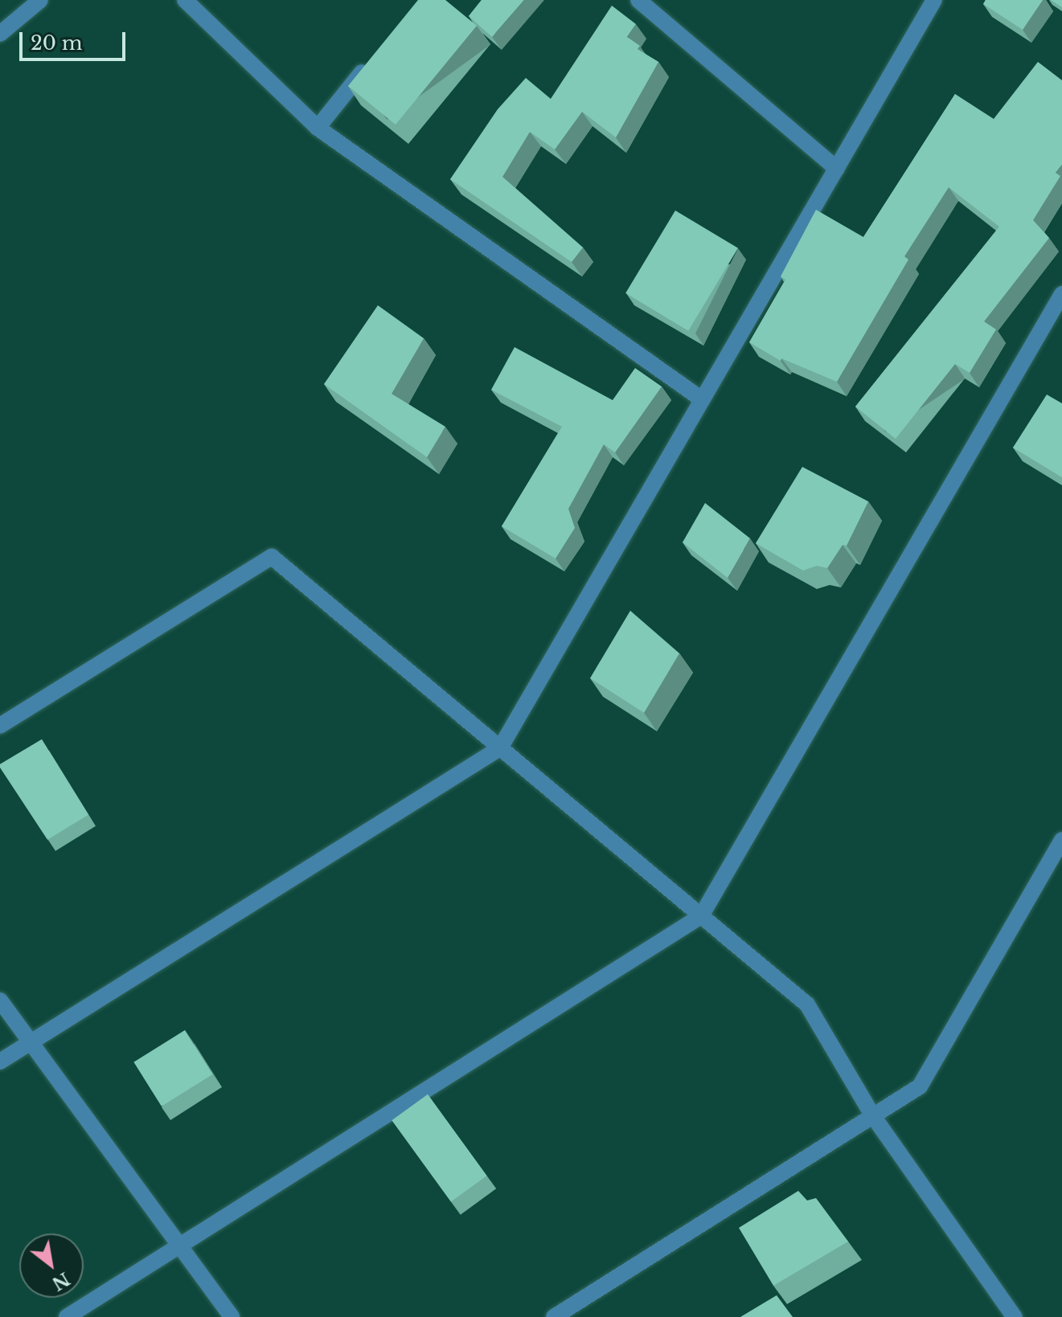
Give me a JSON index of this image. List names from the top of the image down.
{
  "scale_bar": "20 m",
  "north": "bottom right"
}
